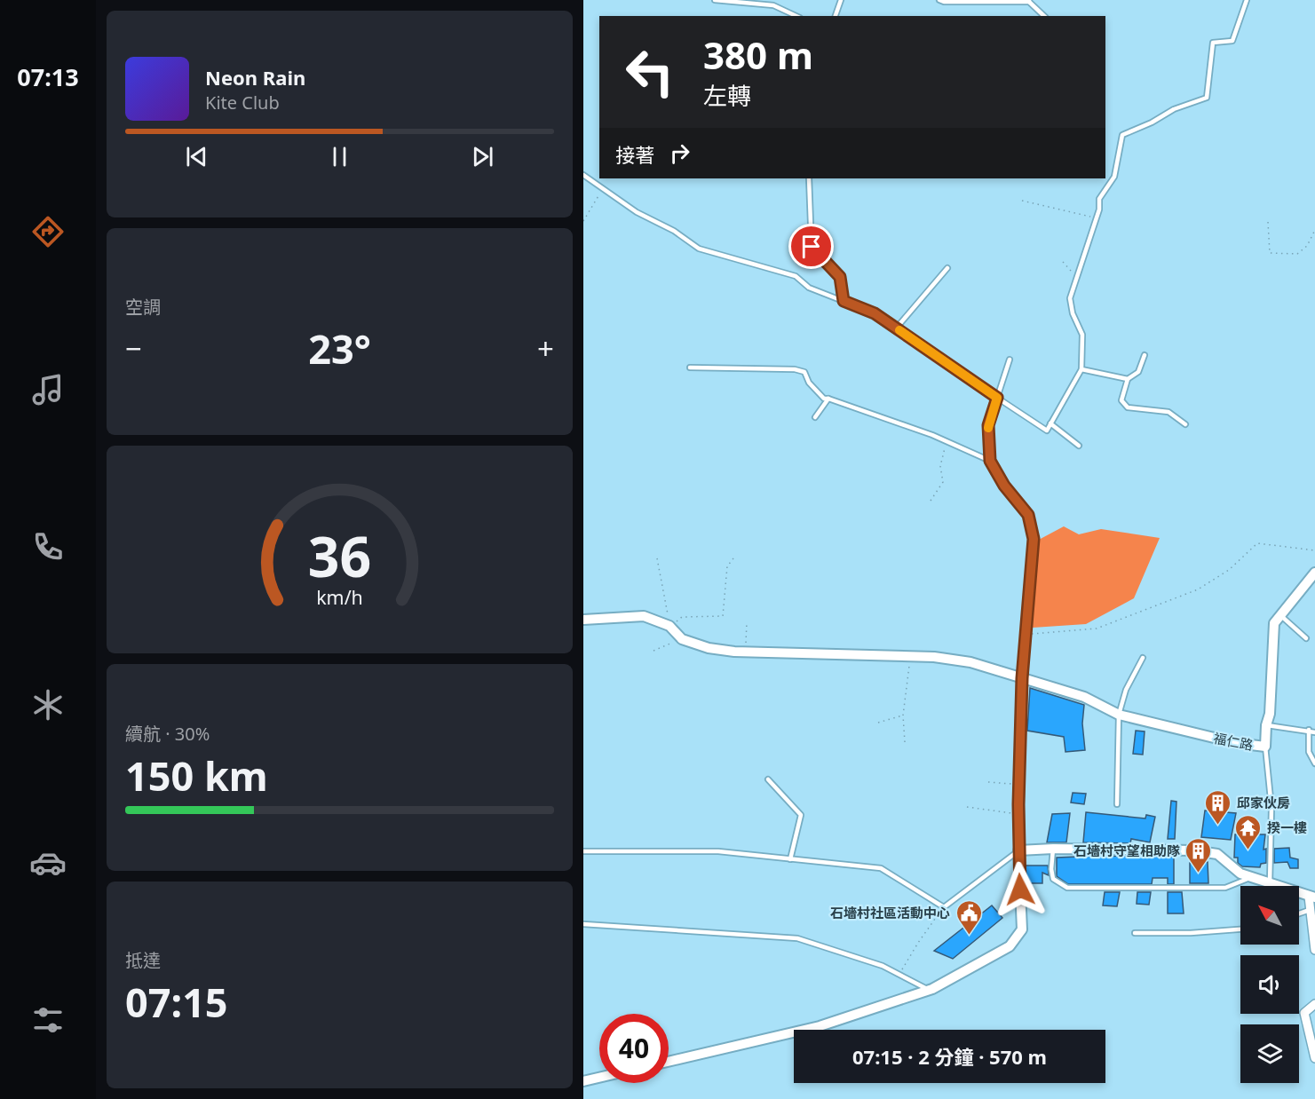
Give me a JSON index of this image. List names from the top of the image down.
{
  "streets": {
    "street": ["福仁路"]
  },
  "places": {
    "building": ["邱家伙房", "石墻村守望相助隊"],
    "temple": ["揆一樓"],
    "public building": ["石墻村社區活動中心"]
  },
  "north": "top left",
  "page": {
    "tabs": "07:13",
    "turn": ["380 m", "左轉"],
    "song": ["Neon Rain", "Kite Club"],
    "then": "接著",
    "tile": [
      "空調",
      ["續航 · 30%", "150 km"],
      ["抵達", "07:15"]
    ],
    "heat": ["−", "23°", "+"],
    "limit": "40",
    "trip": "07:15 · 2 分鐘 · 570 m",
    "gauge": ["36", "km/h"]
  }
}
